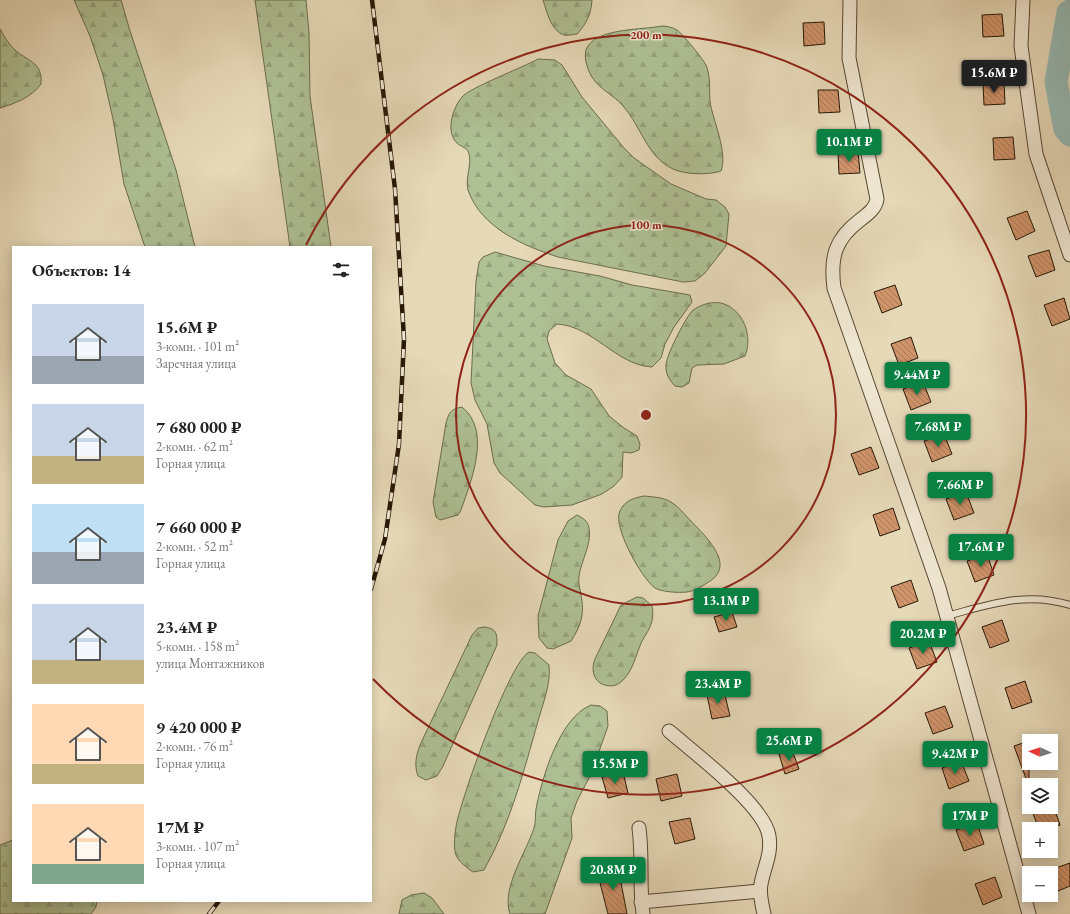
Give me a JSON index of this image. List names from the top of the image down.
{
  "north": "left",
  "page": {
    "price": [
      "15.6M ₽",
      "10.1M ₽",
      "9.44M ₽",
      "7.68M ₽",
      "7.66M ₽",
      "17.6M ₽",
      "13.1M ₽",
      "20.2M ₽",
      "23.4M ₽",
      "25.6M ₽",
      "9.42M ₽",
      "15.5M ₽",
      "17M ₽",
      "20.8M ₽"
    ],
    "heading": "Объектов: 14",
    "list": [
      {
        "name": "15.6M ₽",
        "note": "3-комн. · 101 m² · Заречная улица"
      },
      {
        "name": "7 680 000 ₽",
        "note": "2-комн. · 62 m² · Горная улица"
      },
      {
        "name": "7 660 000 ₽",
        "note": "2-комн. · 52 m² · Горная улица"
      },
      {
        "name": "23.4M ₽",
        "note": "5-комн. · 158 m² · улица Монтажников"
      },
      {
        "name": "9 420 000 ₽",
        "note": "2-комн. · 76 m² · Горная улица"
      },
      {
        "name": "17M ₽",
        "note": "3-комн. · 107 m² · Горная улица"
      }
    ],
    "map_buttons": ["+", "−"]
  },
  "rings": ["200 m", "100 m"]
}
